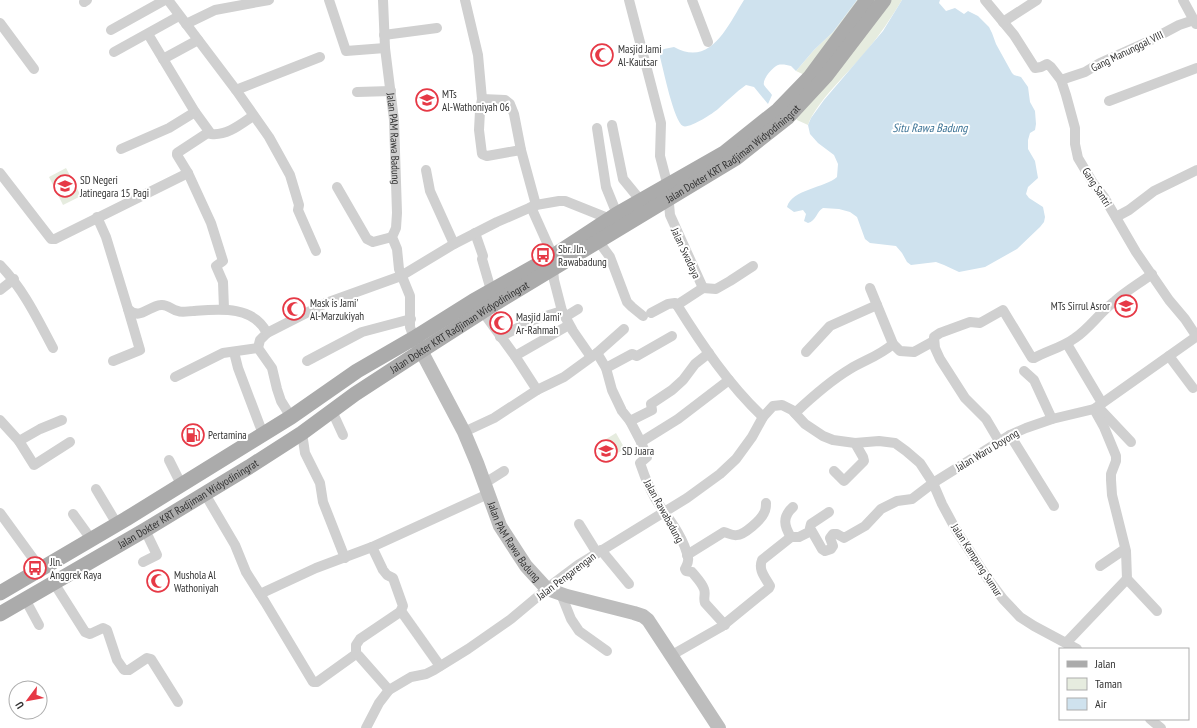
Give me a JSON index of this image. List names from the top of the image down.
{
  "streets": {
    "main road": ["Jalan Dokter KRT Radjiman Widyodiningrat"],
    "street": [
      "Gang Manunggal VIII",
      "Jalan PAM Rawa Badung",
      "Gang Santri",
      "Jalan Swadaya",
      "Jalan Waru Doyong",
      "Jalan Rawabadung",
      "Jalan Kampung Sumur",
      "Jalan Pengarengan"
    ]
  },
  "crossings": [
    ["Gang Manunggal VIII", "Gang Santri"],
    ["Jalan PAM Rawa Badung", "Jalan Dokter KRT Radjiman Widyodiningrat"],
    ["Jalan PAM Rawa Badung", "Jalan Pengarengan"],
    ["Jalan Dokter KRT Radjiman Widyodiningrat", "Jalan Swadaya"],
    ["Gang Santri", "Jalan Waru Doyong"],
    ["Jalan Waru Doyong", "Jalan Kampung Sumur"],
    ["Jalan Rawabadung", "Jalan Pengarengan"]
  ],
  "water": ["Situ Rawa Badung"],
  "places": {
    "mosque": [
      "Masjid Jami Al-Kautsar",
      "Mask is Jami' Al-Marzukiyah",
      "Masjid Jami' Ar-Rahmah",
      "Mushola Al Wathoniyah"
    ],
    "school or university": [
      "MTs Al-Wathoniyah 06",
      "SD Negeri Jatinegara 15 Pagi",
      "MTs Sirrul Asror",
      "SD Juara"
    ],
    "bus stop": ["Sbr. Jln. Rawabadung", "Jln. Anggrek Raya"],
    "fuel station": ["Pertamina"]
  },
  "legend": ["Jalan", "Taman", "Air"],
  "north": "bottom left"
}
